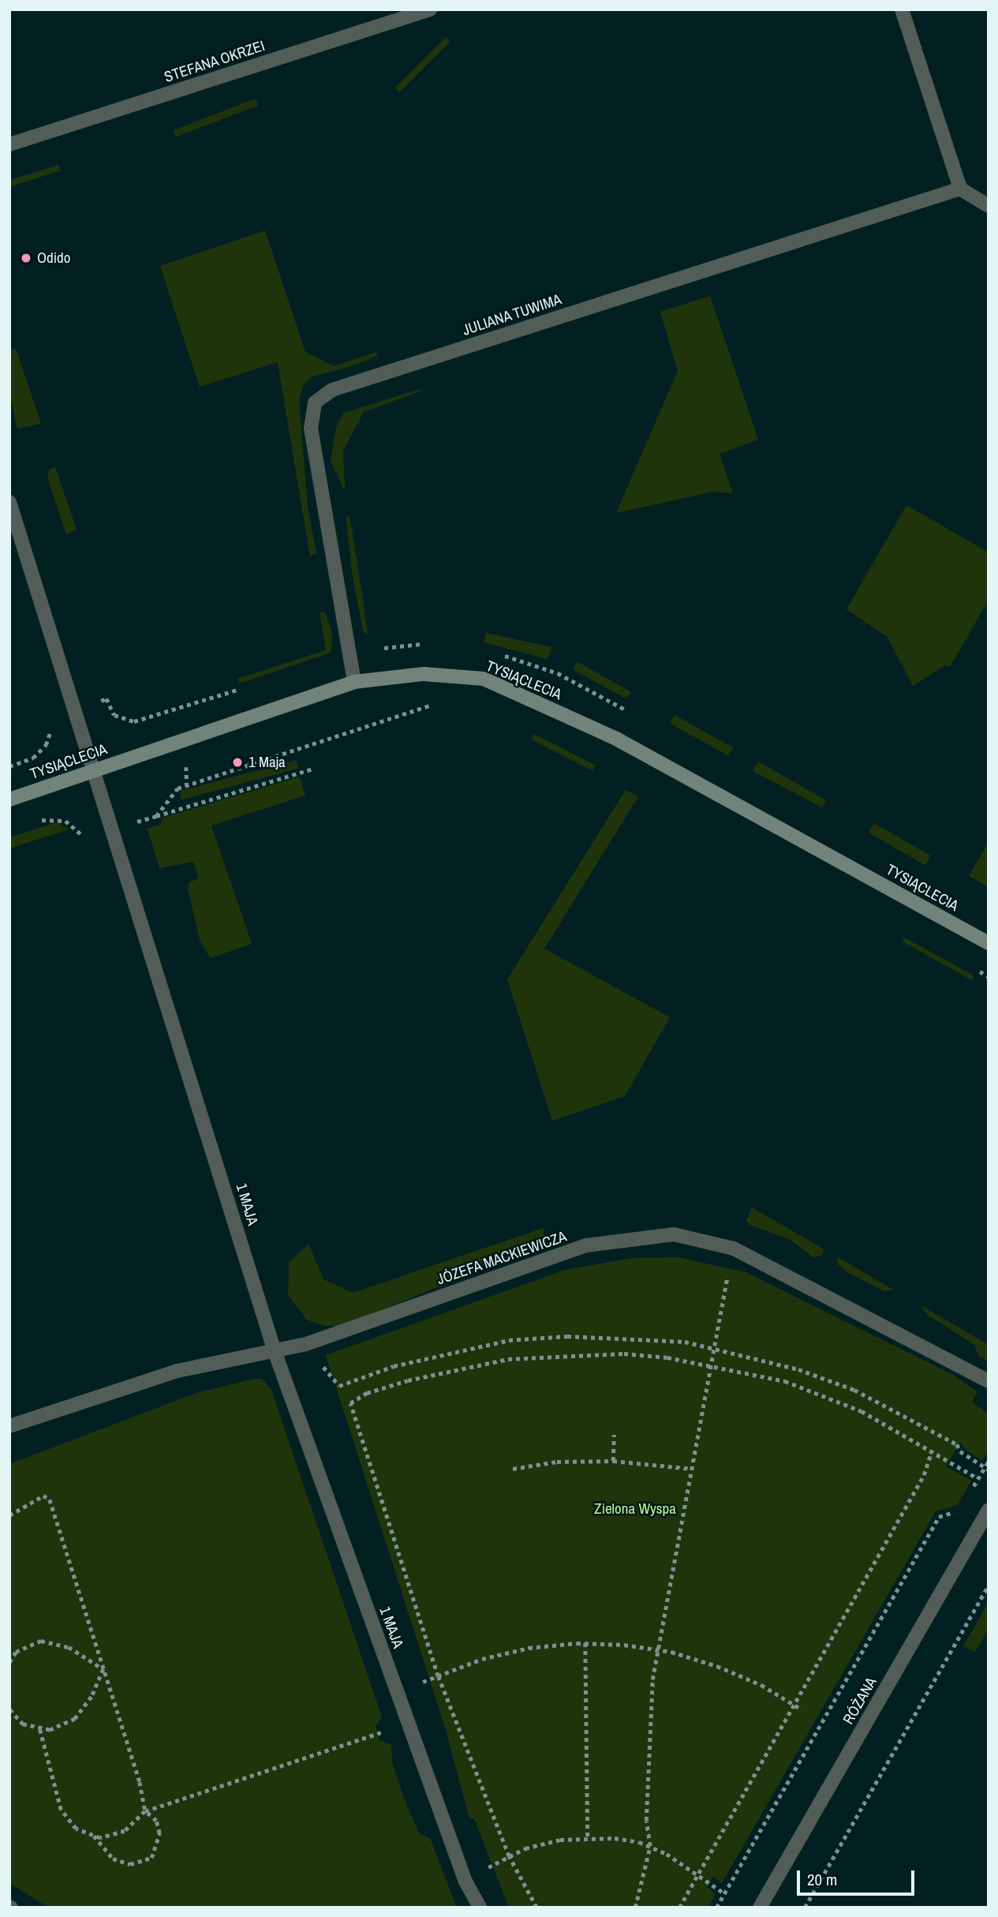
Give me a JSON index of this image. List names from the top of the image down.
{
  "streets": {
    "street": [
      "STEFANA OKRZEI",
      "JULIANA TUWIMA",
      "TYSIĄCLECIA",
      "1 MAJA",
      "JÓZEFA MACKIEWICZA",
      "RÓŻANA"
    ]
  },
  "crossings": [
    ["JULIANA TUWIMA", "TYSIĄCLECIA"],
    ["TYSIĄCLECIA", "1 MAJA"],
    ["1 MAJA", "JÓZEFA MACKIEWICZA"]
  ],
  "parks": ["Zielona Wyspa"],
  "places": ["Odido", "1 Maja"],
  "scale_bar": "20 m"
}
